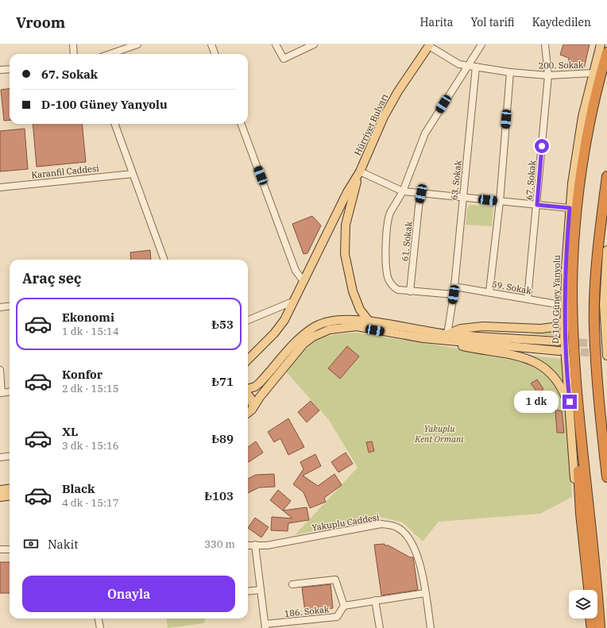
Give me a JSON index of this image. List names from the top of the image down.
{
  "streets": {
    "main road": ["Hürriyet Bulvarı", "D-100 Güney Yanyolu"],
    "street": [
      "200. Sokak",
      "Karanfil Caddesi",
      "63. Sokak",
      "67. Sokak",
      "61. Sokak",
      "59. Sokak",
      "Yakuplu Caddesi",
      "186. Sokak"
    ]
  },
  "crossings": [
    ["200. Sokak", "Hürriyet Bulvarı"],
    ["200. Sokak", "63. Sokak"],
    ["200. Sokak", "67. Sokak"],
    ["200. Sokak", "D-100 Güney Yanyolu"],
    ["63. Sokak", "59. Sokak"],
    ["67. Sokak", "59. Sokak"],
    ["59. Sokak", "D-100 Güney Yanyolu"]
  ],
  "parks": ["Yakuplu Kent Ormanı"],
  "page": {
    "header": "Vroom",
    "nav": ["Harita", "Yol tarifi", "Kaydedilen"],
    "banner": ["67. Sokak", "D-100 Güney Yanyolu"],
    "heading": "Araç seç",
    "list": [
      {
        "name": "Ekonomi",
        "note": "1 dk · 15:14",
        "value": "₺53"
      },
      {
        "name": "Konfor",
        "note": "2 dk · 15:15",
        "value": "₺71"
      },
      {
        "name": "XL",
        "note": "3 dk · 15:16",
        "value": "₺89"
      },
      {
        "name": "Black",
        "note": "4 dk · 15:17",
        "value": "₺103"
      }
    ],
    "bubble": "1 dk",
    "pay": ["Nakit", "330 m"],
    "buttons": "Onayla"
  }
}
